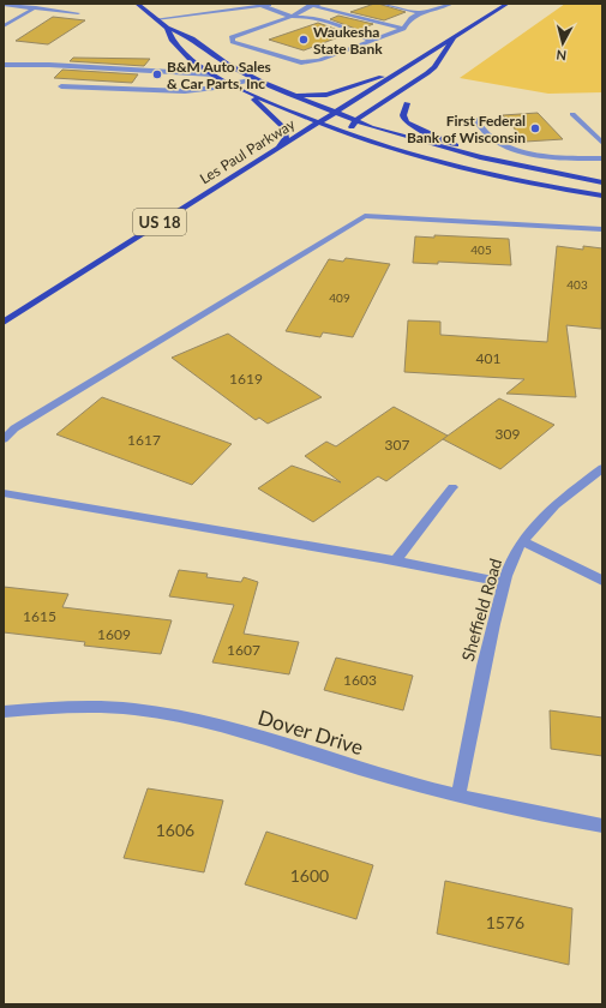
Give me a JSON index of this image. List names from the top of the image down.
{
  "streets": {
    "main road": ["Les Paul Parkway", "US 18"],
    "street": ["Sheffield Road", "Dover Drive"]
  },
  "crossings": [
    ["Sheffield Road", "Dover Drive"]
  ],
  "places": ["Waukesha State Bank", "B&M Auto Sales & Car Parts, Inc", "First Federal Bank of Wisconsin"],
  "house_numbers": [
    "405",
    "403",
    "409",
    "401",
    "1619",
    "309",
    "1617",
    "307",
    "1615",
    "1609",
    "1607",
    "1603",
    "1606",
    "1600",
    "1576"
  ],
  "north": "bottom"
}
